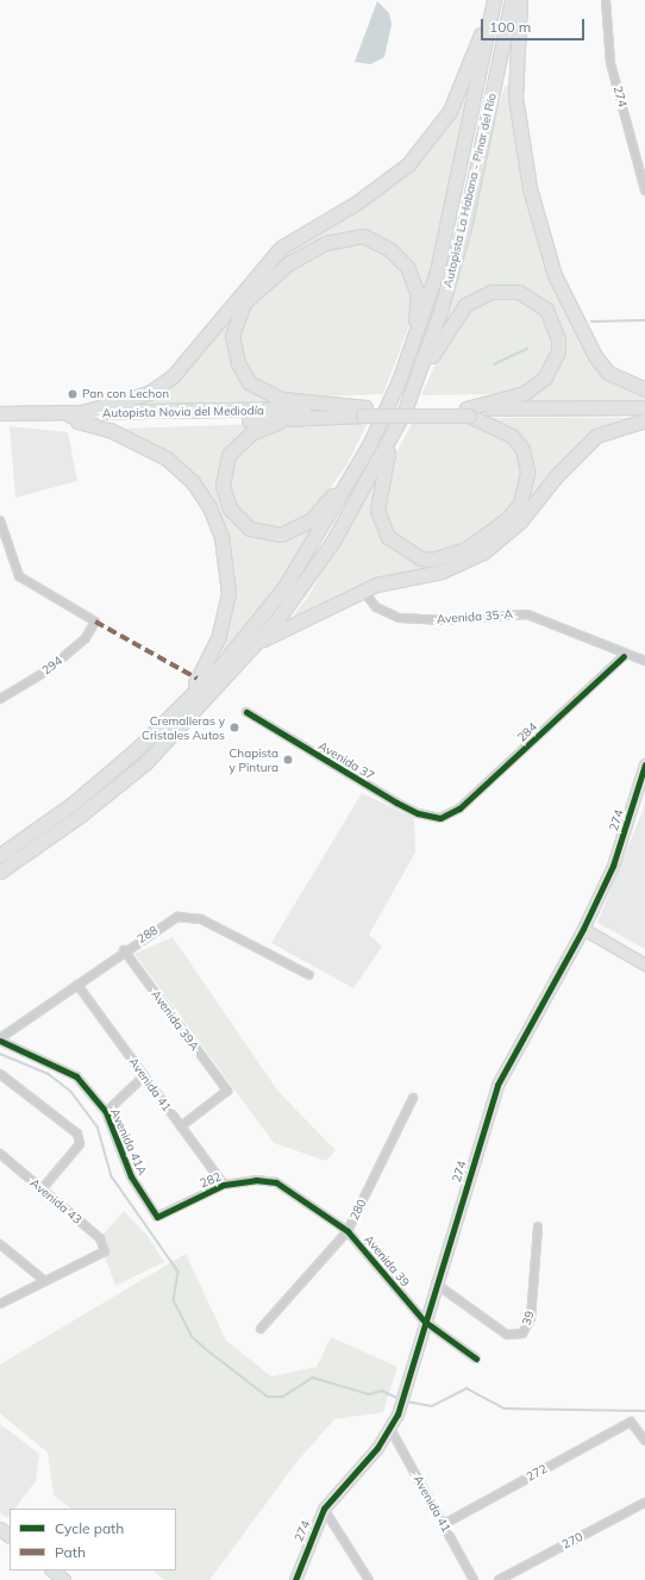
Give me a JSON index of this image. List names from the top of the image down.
{
  "streets": {
    "highway": ["Autopista La Habana - Pinar del Río", "Autopista Novia del Mediodía"],
    "street": [
      "274",
      "Avenida 35-A",
      "294",
      "284",
      "Avenida 37",
      "288",
      "Avenida 39A",
      "Avenida 41",
      "Avenida 41A",
      "282",
      "Avenida 43",
      "280",
      "Avenida 39",
      "39",
      "272",
      "270"
    ]
  },
  "crossings": [
    ["274", "Avenida 41"],
    ["274", "Avenida 39"],
    ["274", "39"],
    ["Avenida 35-A", "284"],
    ["284", "Avenida 37"],
    ["288", "Avenida 39A"],
    ["288", "Avenida 41"],
    ["288", "Avenida 41A"],
    ["Avenida 39A", "Avenida 41"],
    ["Avenida 41", "282"],
    ["Avenida 41", "272"],
    ["Avenida 41A", "282"],
    ["282", "Avenida 39"],
    ["280", "Avenida 39"]
  ],
  "places": ["Pan con Lechon", "Cremalleras y Cristales Autos", "Chapista y Pintura"],
  "legend": ["Cycle path", "Path"],
  "scale_bar": "100 m"
}
